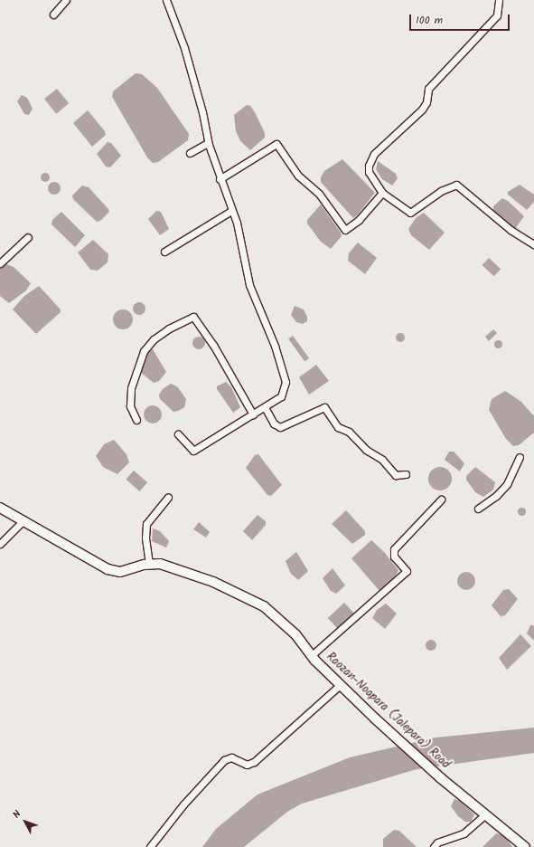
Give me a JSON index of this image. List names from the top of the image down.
{
  "streets": {
    "main road": ["Raozan-Noapara (Jalepara) Road"]
  },
  "scale_bar": "100 m",
  "north": "top left"
}
